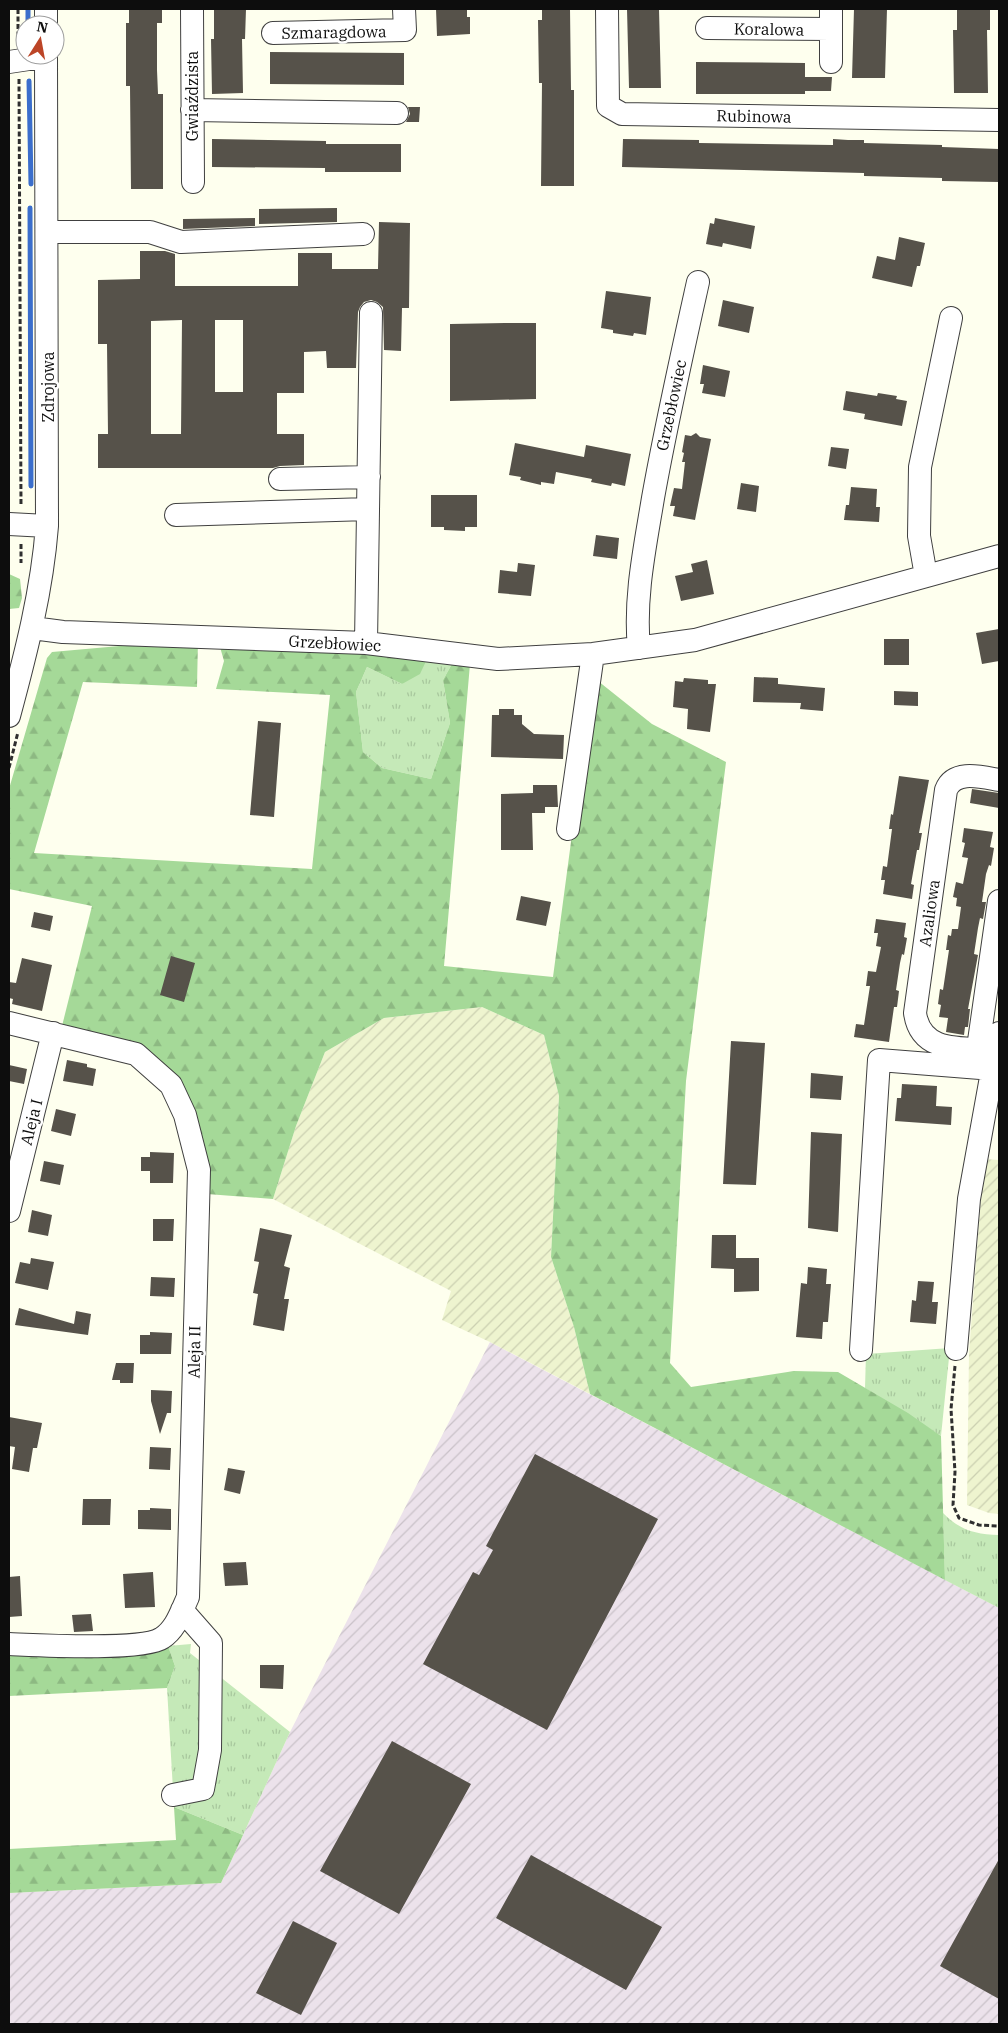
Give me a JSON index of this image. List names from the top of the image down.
{
  "streets": {
    "street": [
      "Koralowa",
      "Szmaragdowa",
      "Gwiaździsta",
      "Rubinowa",
      "Zdrojowa",
      "Grzebłowiec",
      "Azaliowa",
      "Aleja I",
      "Aleja II"
    ]
  },
  "crossings": [
    ["Zdrojowa", "Grzebłowiec"],
    ["Aleja I", "Aleja II"]
  ],
  "north": "top"
}
